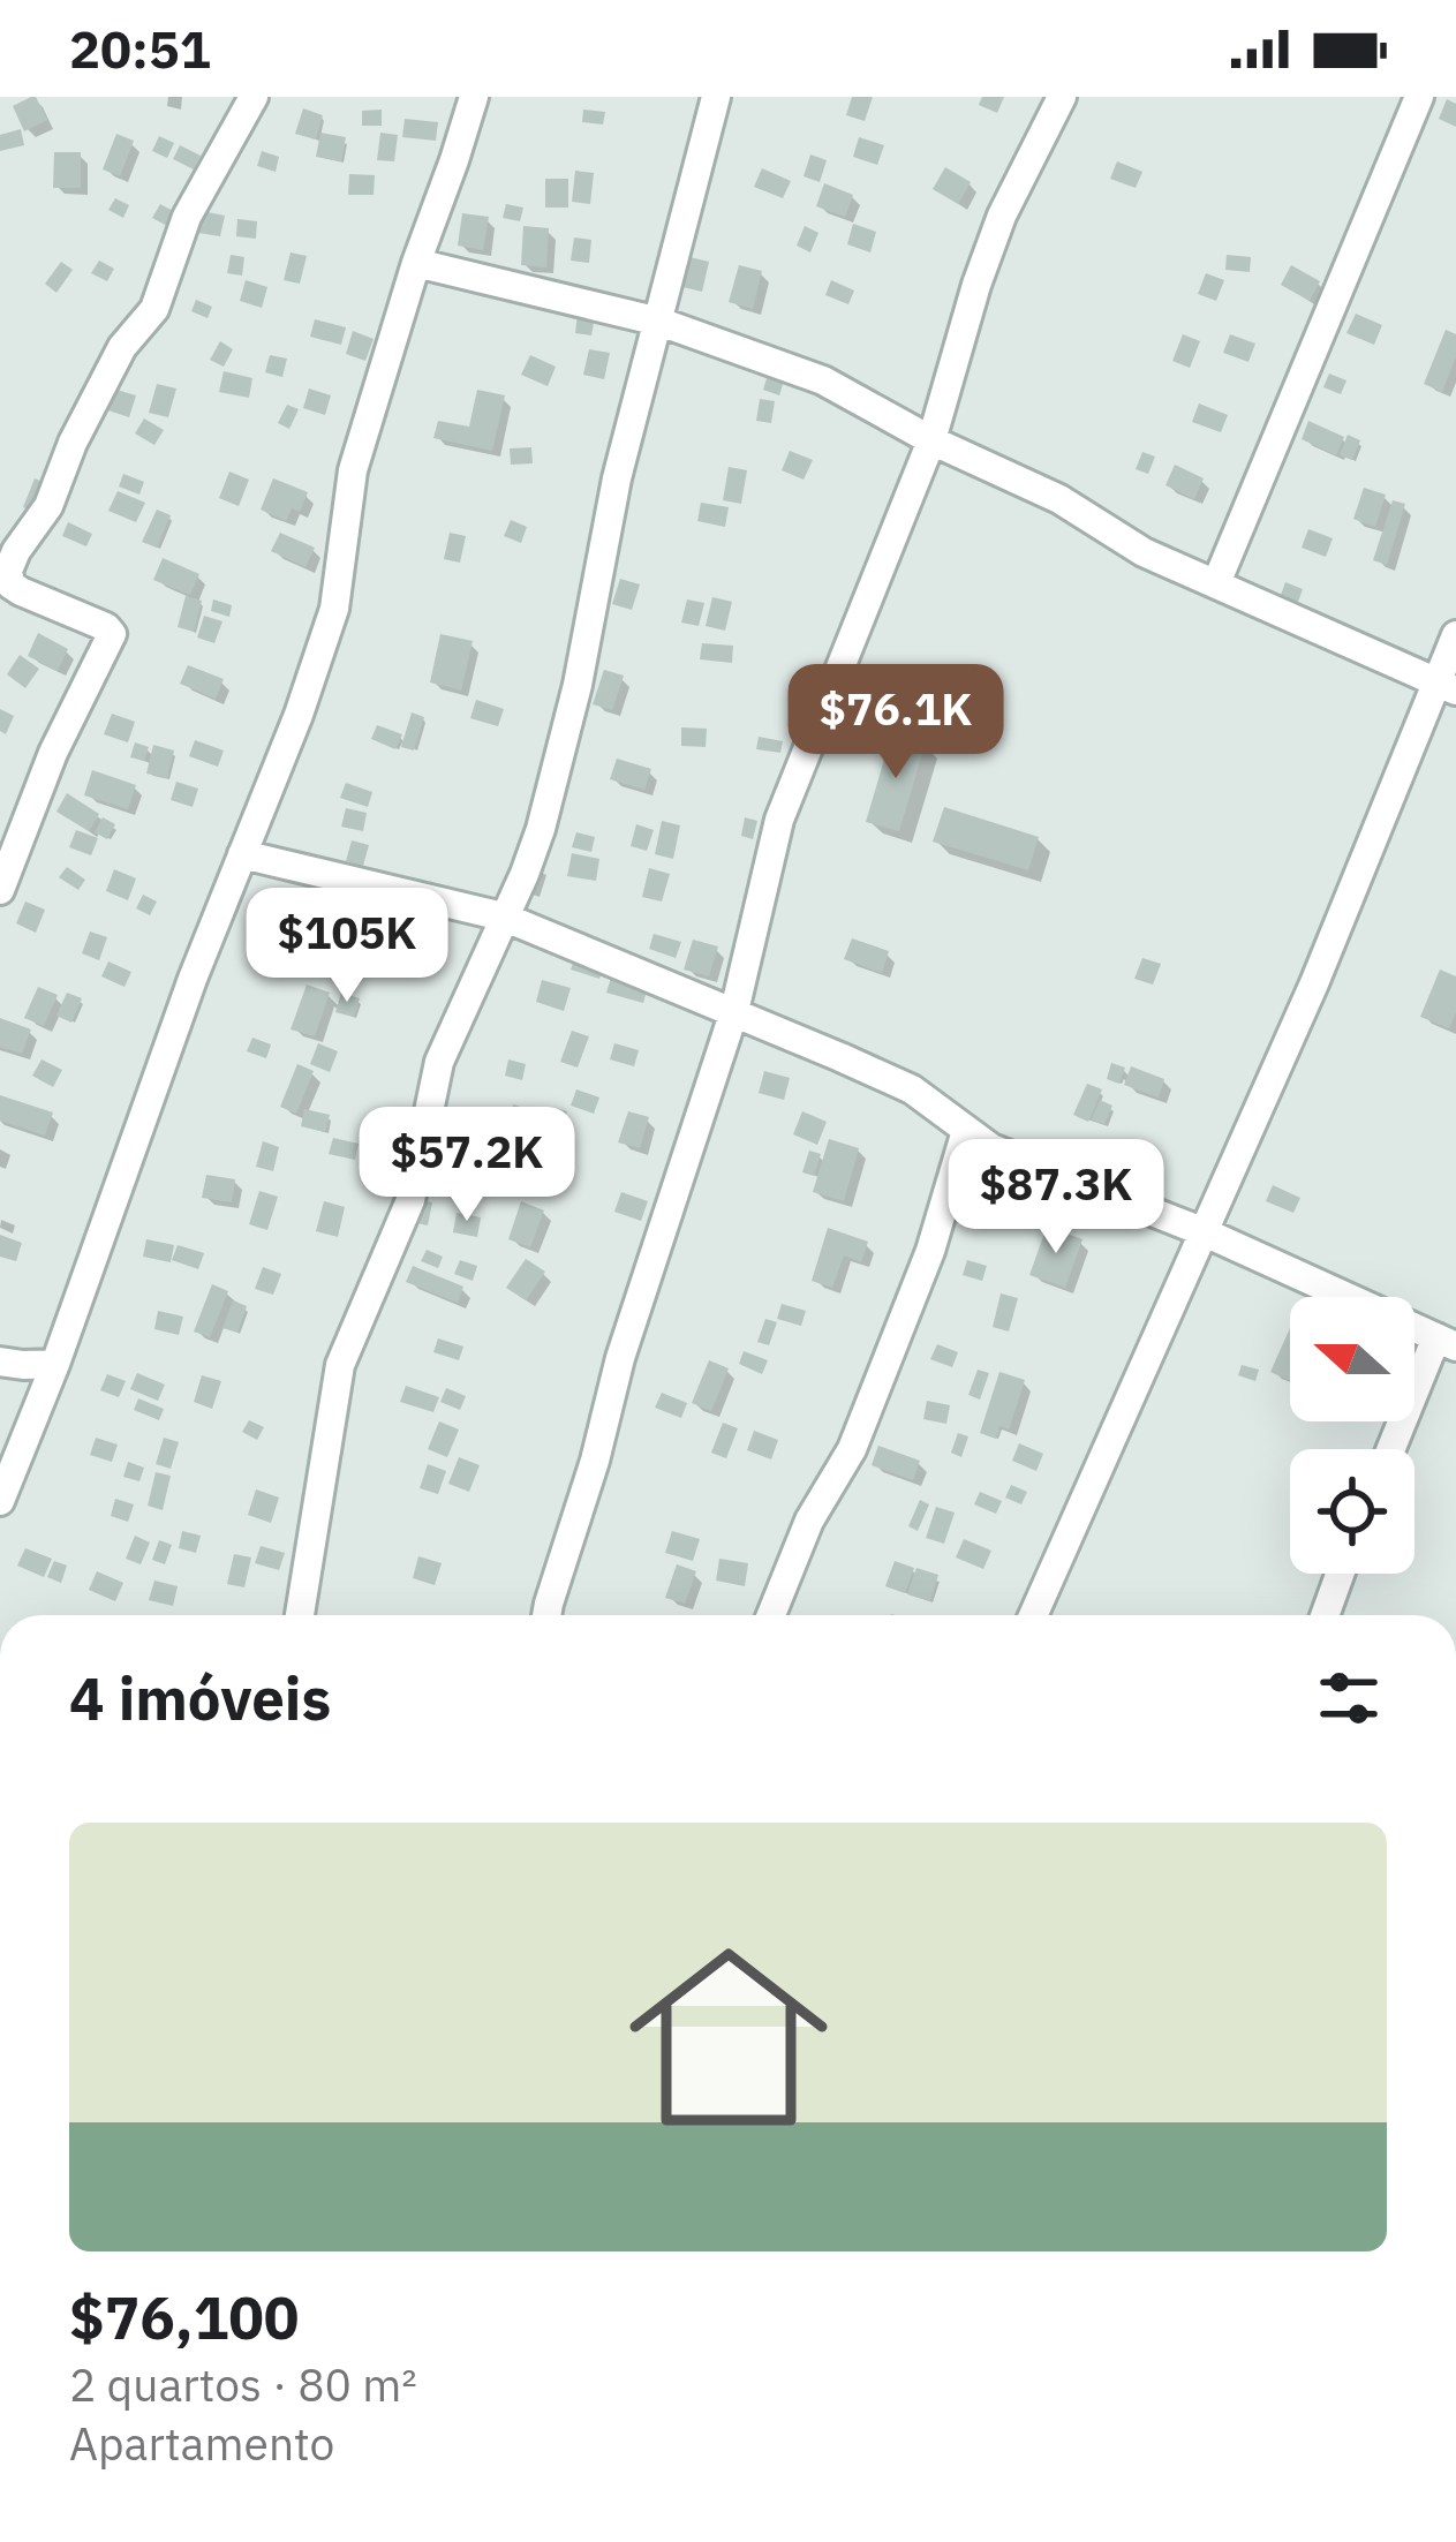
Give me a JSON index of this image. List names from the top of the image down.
{
  "north": "left",
  "page": {
    "status": "20:51",
    "price": [
      "$76.1K",
      "$105K",
      "$57.2K",
      "$87.3K"
    ],
    "heading": "4 imóveis",
    "list": [
      {
        "name": "$76,100",
        "note": "2 quartos · 80 m² · Apartamento"
      }
    ]
  }
}
